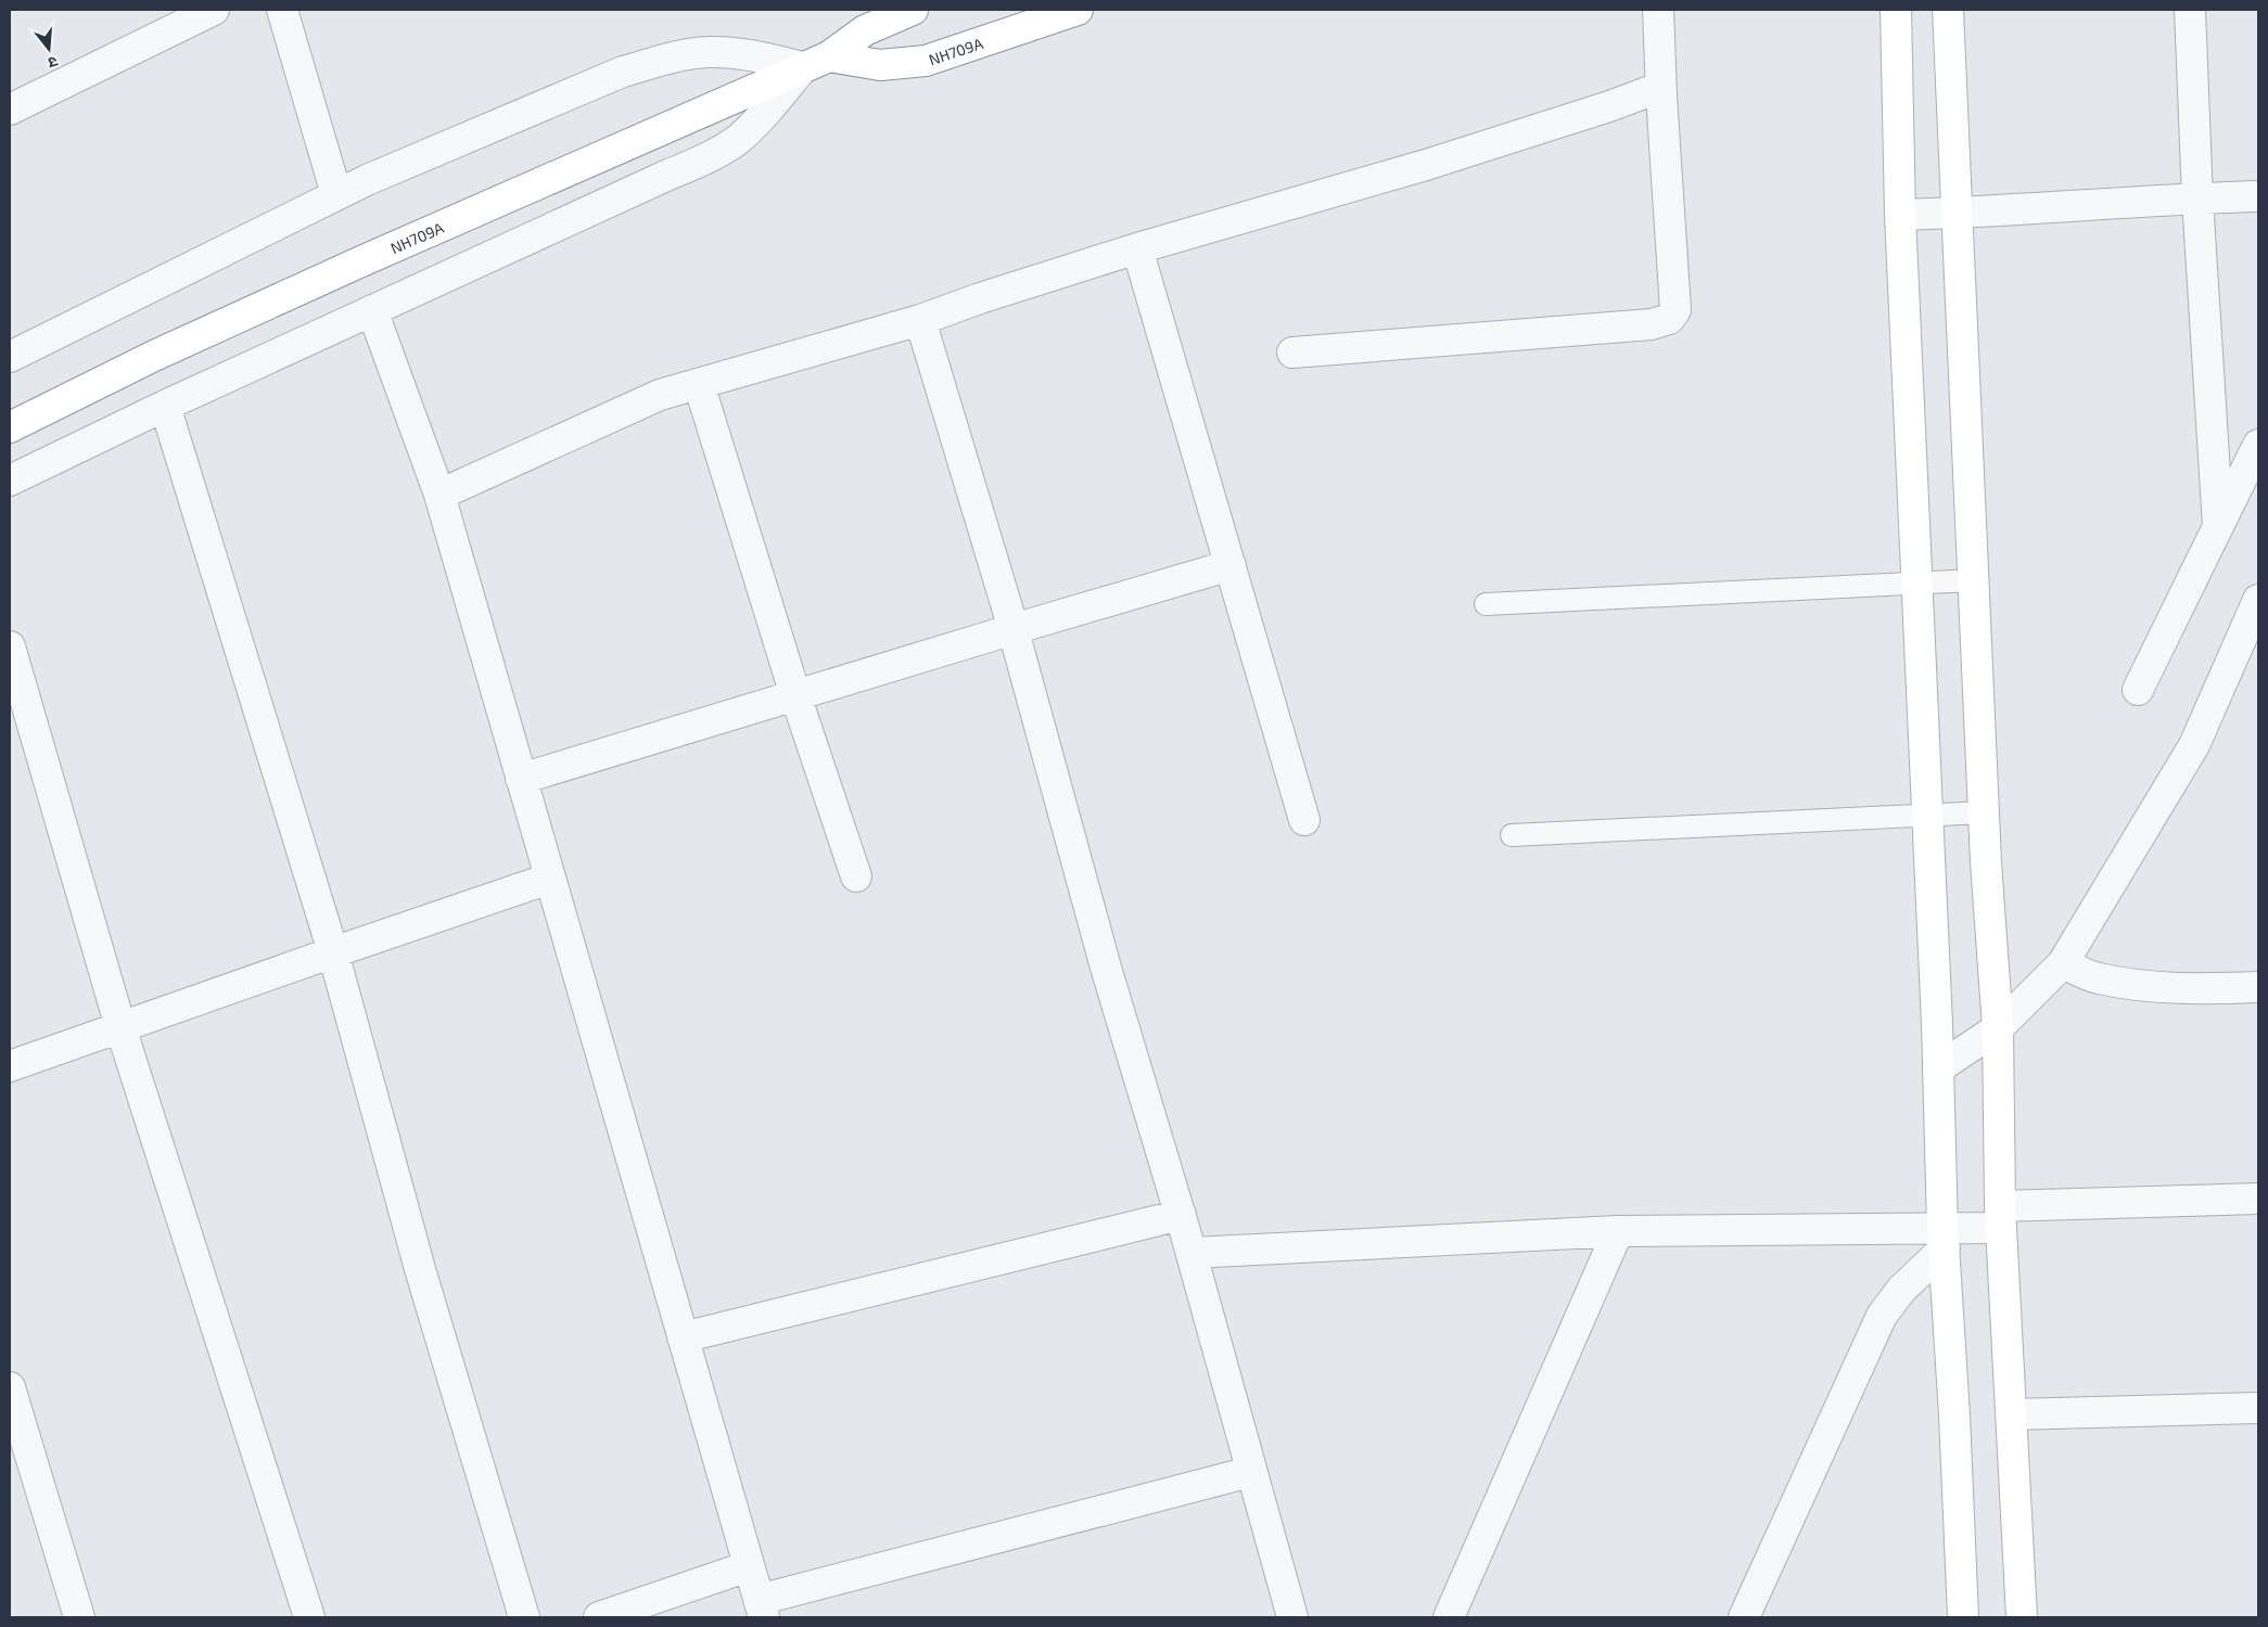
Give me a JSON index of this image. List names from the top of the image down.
{
  "streets": {
    "main road": ["NH709A"]
  },
  "north": "bottom"
}
